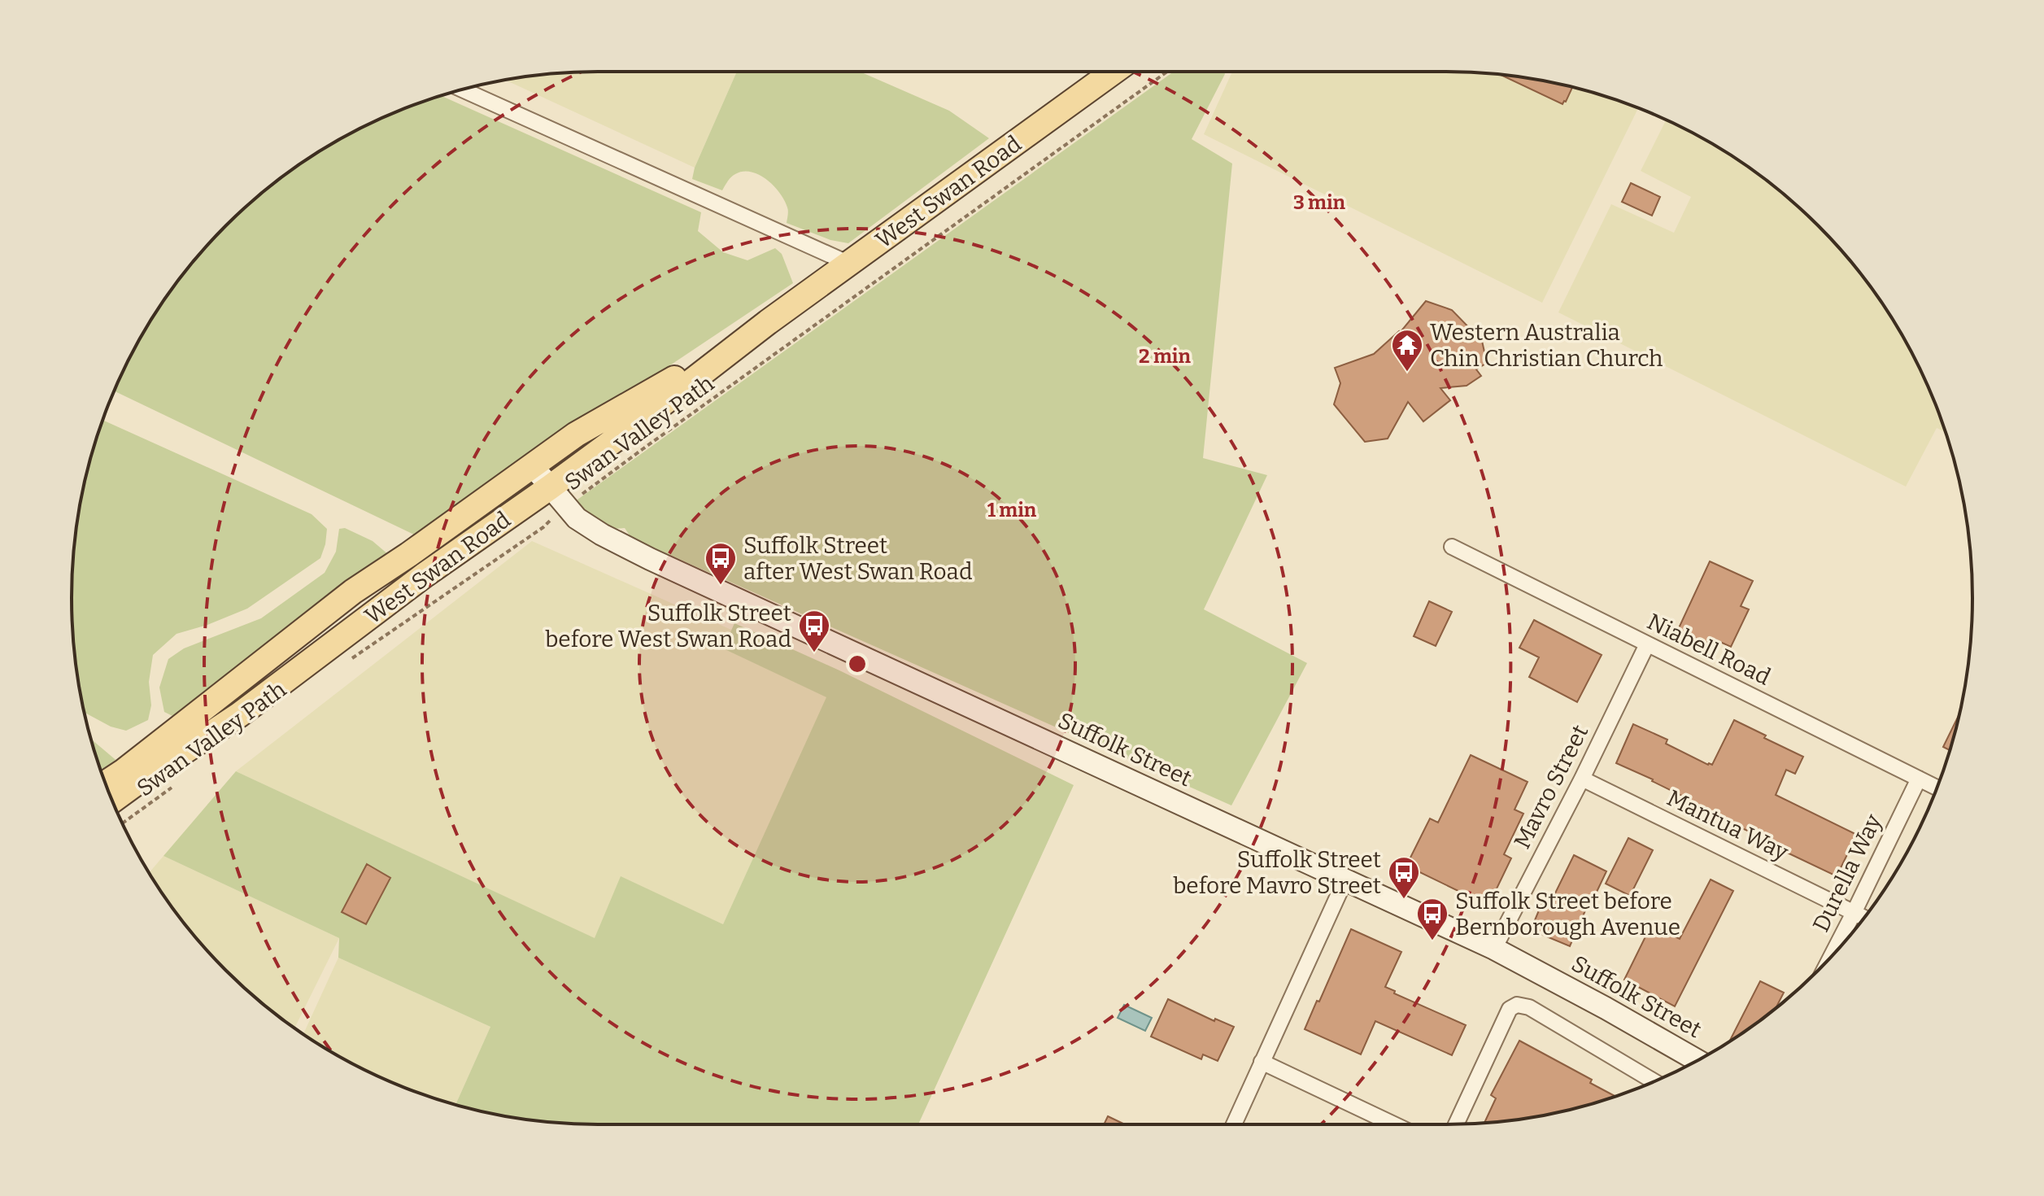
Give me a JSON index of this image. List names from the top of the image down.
{
  "streets": {
    "main road": ["West Swan Road"],
    "street": [
      "Niabell Road",
      "Suffolk Street",
      "Mavro Street",
      "Mantua Way",
      "Durella Way"
    ],
    "path": ["Swan Valley Path"]
  },
  "crossings": [
    ["West Swan Road", "Suffolk Street"],
    ["Swan Valley Path", "Suffolk Street"],
    ["Niabell Road", "Mavro Street"],
    ["Niabell Road", "Durella Way"],
    ["Suffolk Street", "Mavro Street"],
    ["Mavro Street", "Mantua Way"],
    ["Mantua Way", "Durella Way"]
  ],
  "places": {
    "temple": ["Western Australia Chin Christian Church"],
    "bus stop": [
      "Suffolk Street after West Swan Road",
      "Suffolk Street before West Swan Road",
      "Suffolk Street before Mavro Street",
      "Suffolk Street before Bernborough Avenue"
    ]
  },
  "rings": ["3 min", "2 min", "1 min"]
}
